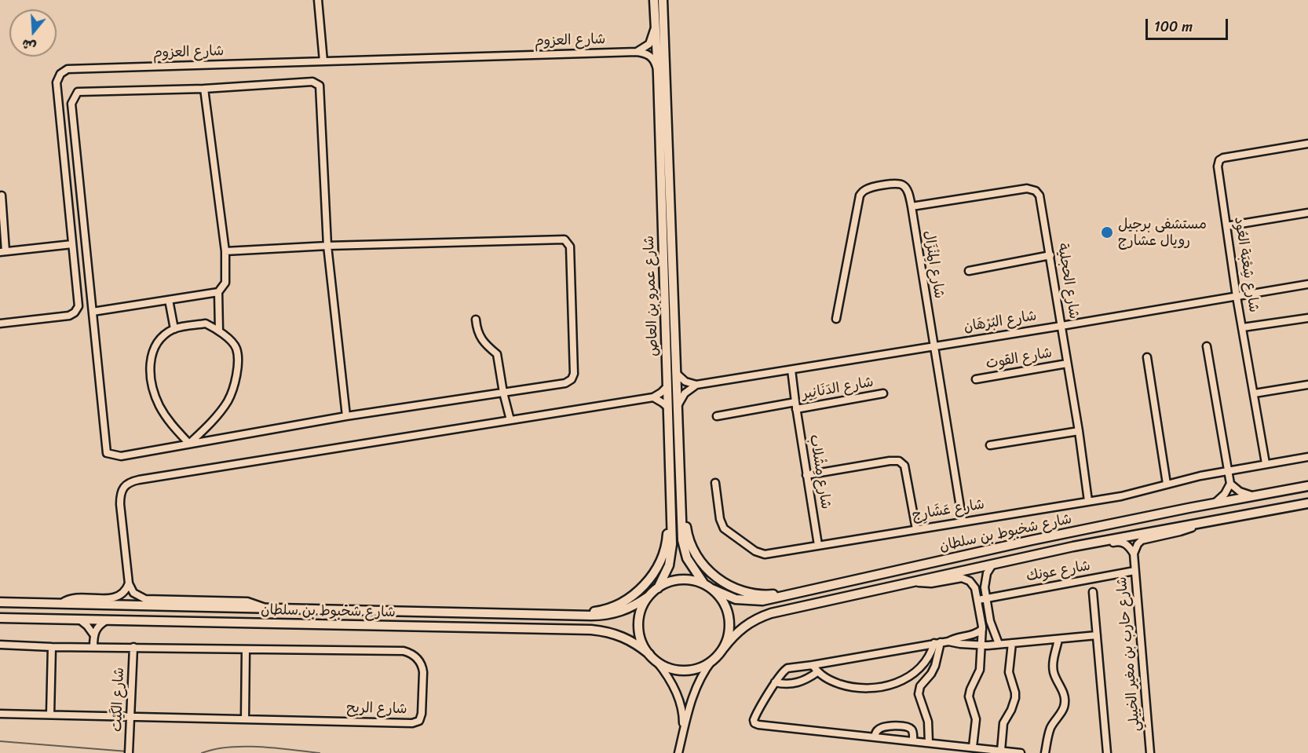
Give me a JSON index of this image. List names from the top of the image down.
{
  "streets": {
    "main road": ["شارع عمرو بن العاص", "شارع شخبوط بن سلطان"],
    "street": [
      "شارع العزوم",
      "شارع المِنْزَال",
      "شارع شِعْبَة العُود",
      "شارع الحجلية",
      "شارع البُرْهَان",
      "شارع القوت",
      "شارع الدَنَانِير",
      "شارع مِشْلاب",
      "شارع عَشَارِج",
      "شارع عونك",
      "شارع حارب بن مغير الخييلي",
      "شارع الكَيْت",
      "شارع الريح"
    ]
  },
  "crossings": [
    ["شارع المِنْزَال", "شارع الحجلية"],
    ["شارع المِنْزَال", "شارع البُرْهَان"],
    ["شارع المِنْزَال", "شارع عَشَارِج"],
    ["شارع شِعْبَة العُود", "شارع البُرْهَان"],
    ["شارع شِعْبَة العُود", "شارع عَشَارِج"],
    ["شارع الحجلية", "شارع البُرْهَان"],
    ["شارع الحجلية", "شارع القوت"],
    ["شارع الحجلية", "شارع عَشَارِج"],
    ["شارع عمرو بن العاص", "شارع شخبوط بن سلطان"],
    ["شارع البُرْهَان", "شارع مِشْلاب"],
    ["شارع الدَنَانِير", "شارع مِشْلاب"],
    ["شارع مِشْلاب", "شارع عَشَارِج"],
    ["شارع عونك", "شارع حارب بن مغير الخييلي"],
    ["شارع الكَيْت", "شارع الريح"]
  ],
  "places": ["مستشفى برجيل رويال عشارج"],
  "scale_bar": "100 m",
  "north": "bottom"
}
